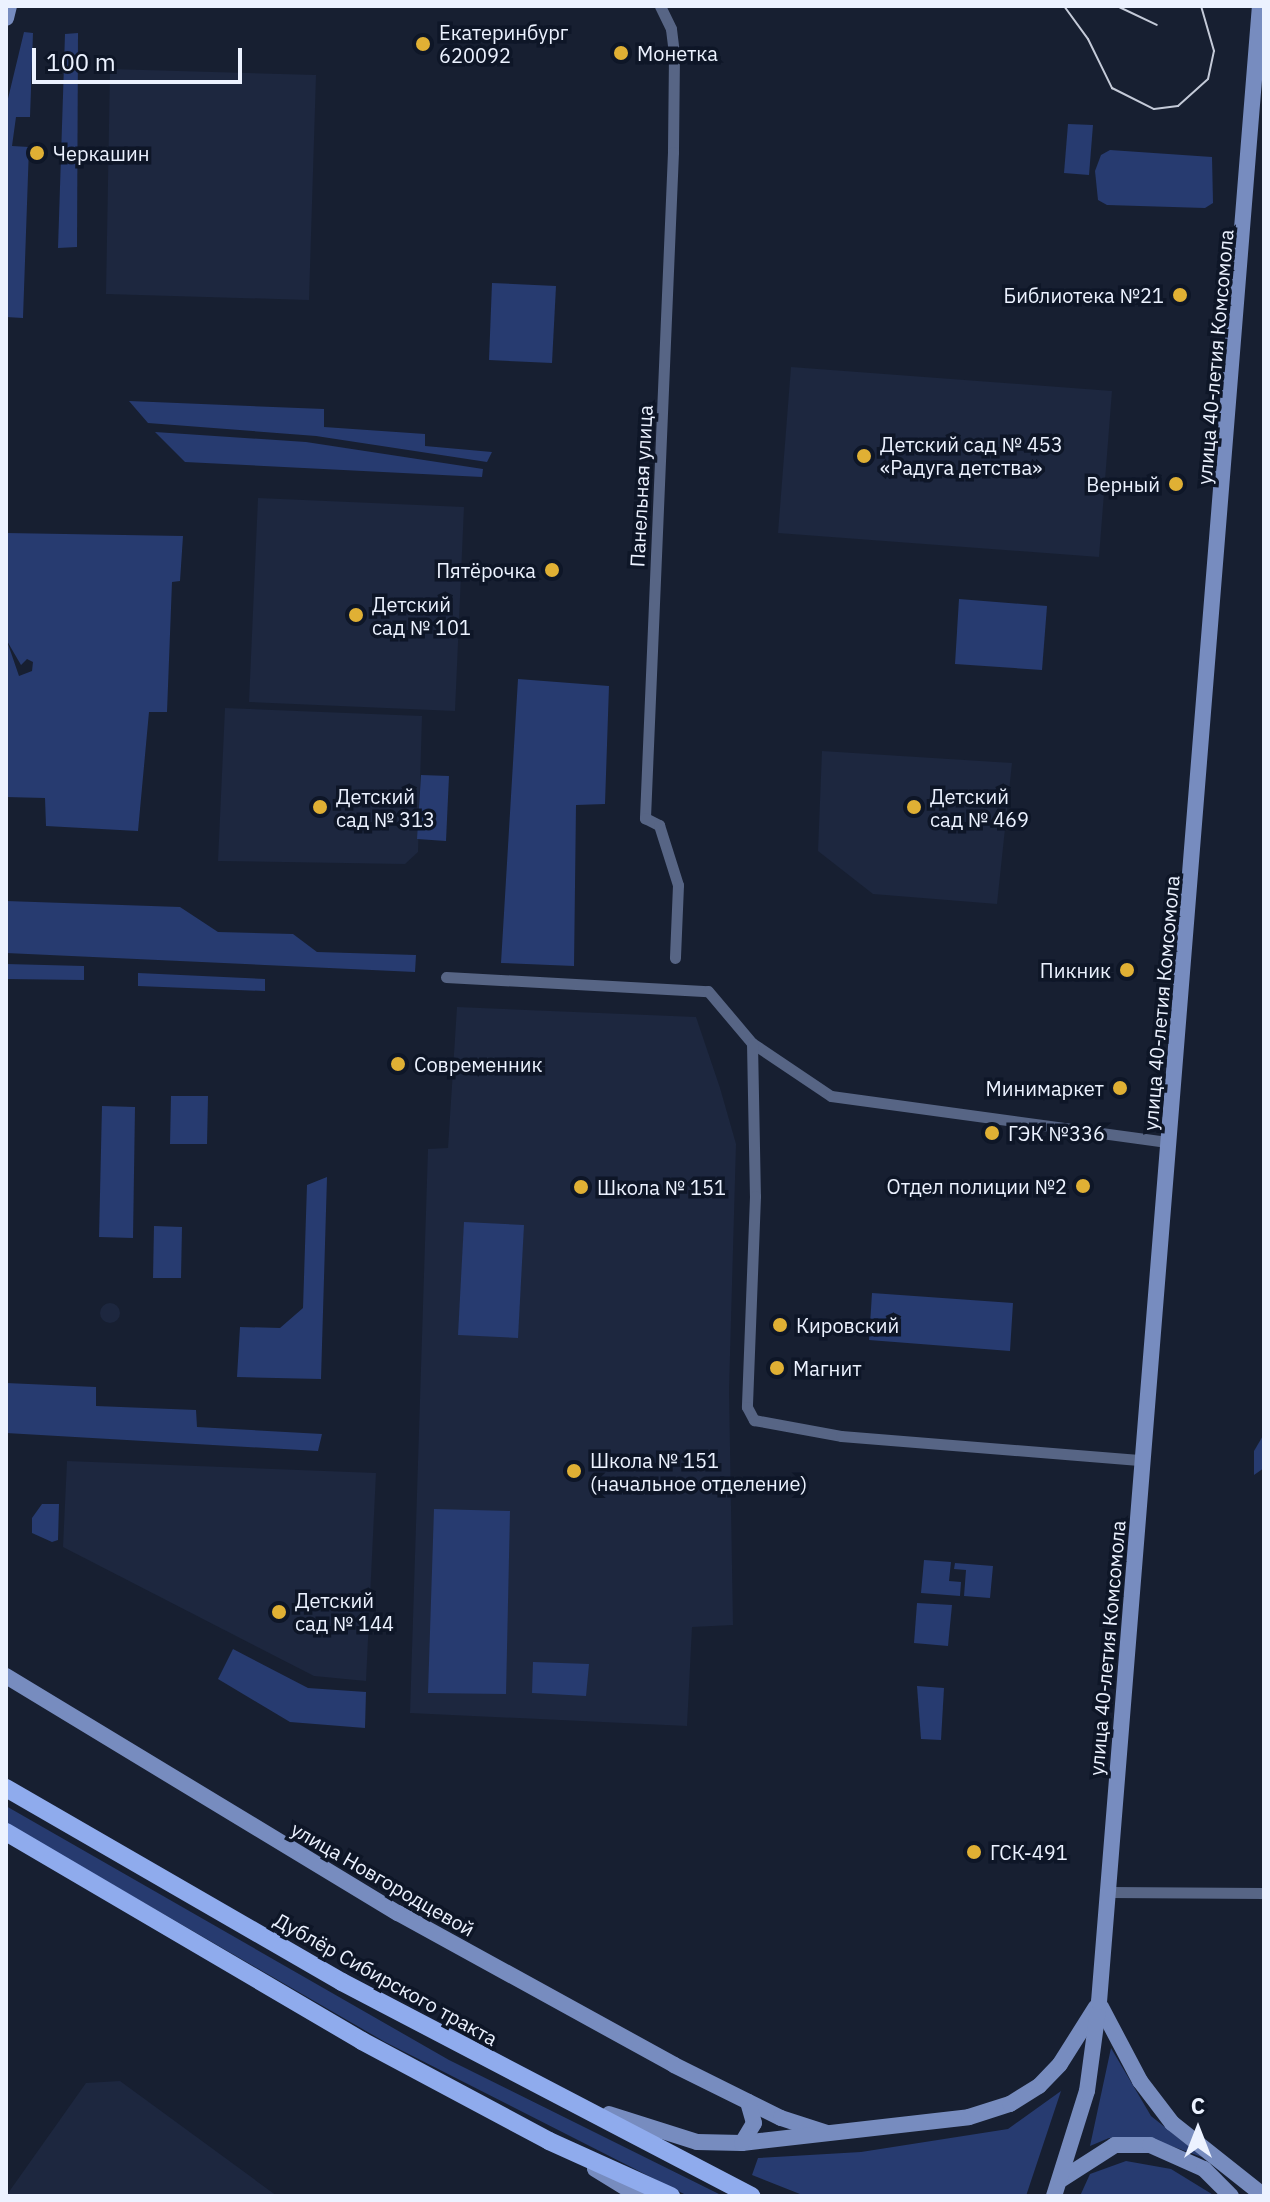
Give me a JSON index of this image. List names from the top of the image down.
{
  "streets": {
    "main road": ["улица 40-летия Комсомола", "улица Новгородцевой", "Дублёр Сибирского тракта"],
    "street": ["Панельная улица"]
  },
  "places": [
    "Екатеринбург 620092",
    "Монетка",
    "Черкашин",
    "Библиотека №21",
    "Детский сад № 453 «Радуга детства»",
    "Верный",
    "Пятёрочка",
    "Детский сад № 101",
    "Детский сад № 313",
    "Детский сад № 469",
    "Пикник",
    "Современник",
    "Минимаркет",
    "ГЭК №336",
    "Отдел полиции №2",
    "Школа № 151",
    "Кировский",
    "Магнит",
    "Школа № 151 (начальное отделение)",
    "Детский сад № 144",
    "ГСК-491"
  ],
  "scale_bar": "100 m",
  "north": "top"
}
